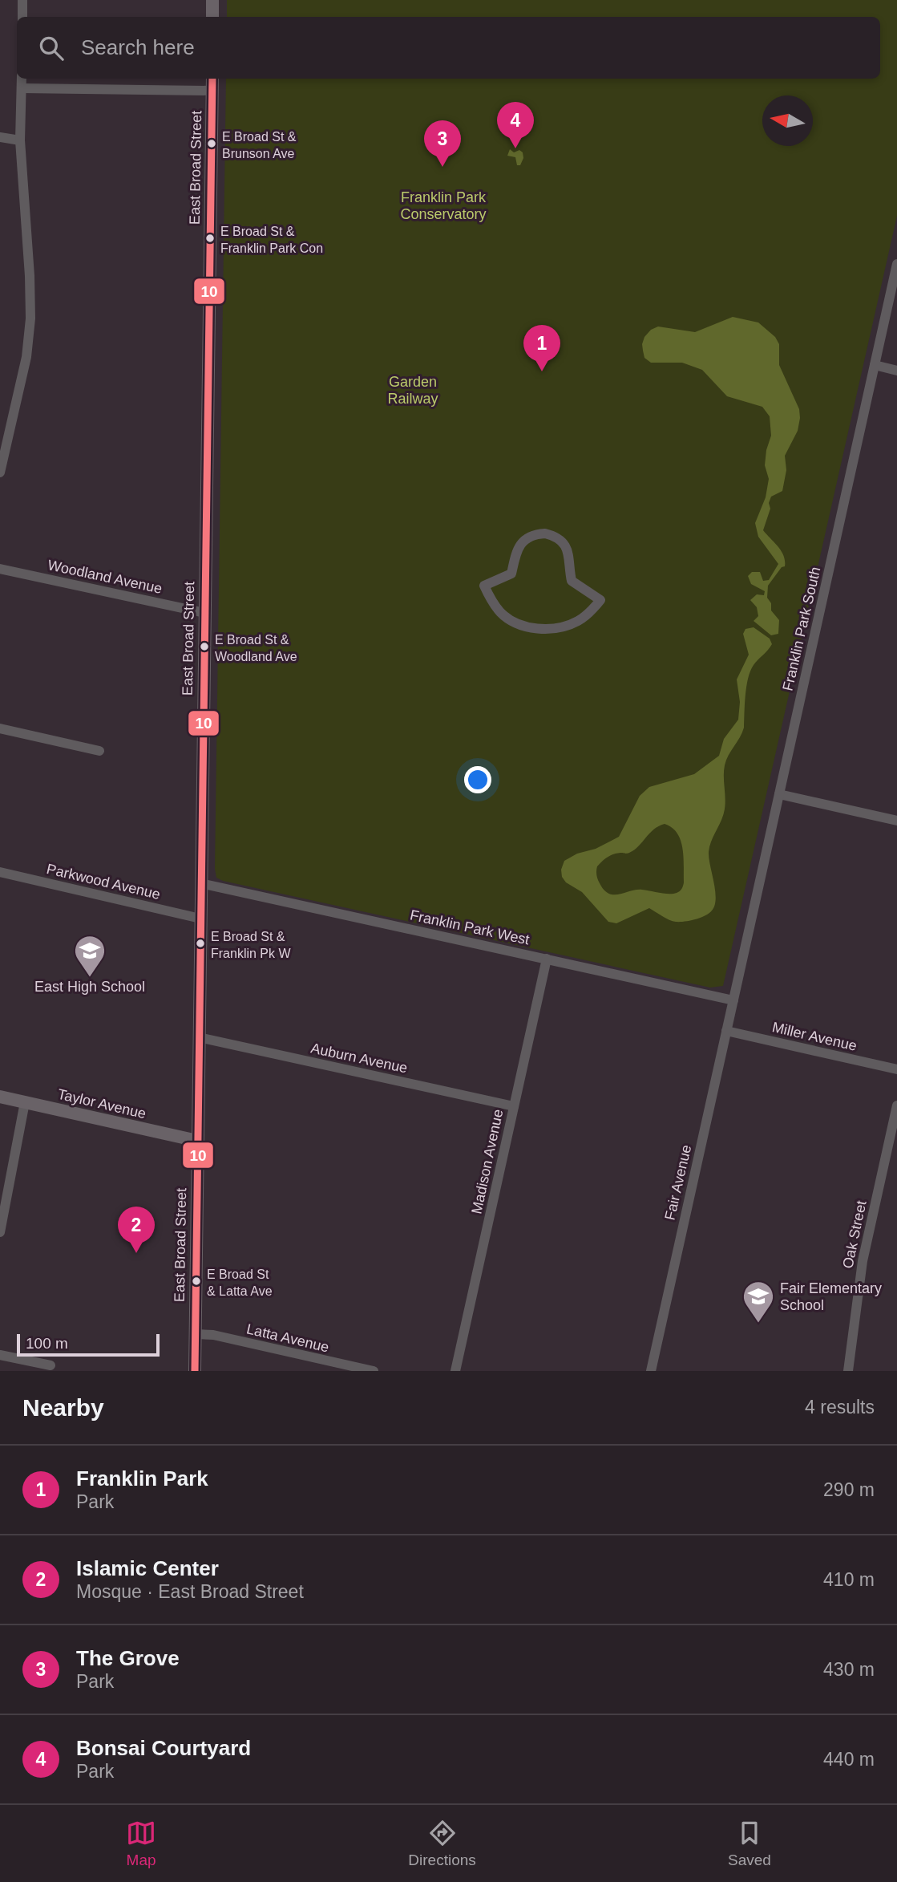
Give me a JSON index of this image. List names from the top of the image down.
{
  "streets": {
    "main road": ["East Broad Street", "Taylor Avenue"],
    "street": [
      "Woodland Avenue",
      "Franklin Park South",
      "Parkwood Avenue",
      "Franklin Park West",
      "Miller Avenue",
      "Auburn Avenue",
      "Madison Avenue",
      "Fair Avenue",
      "Oak Street",
      "Latta Avenue"
    ]
  },
  "crossings": [
    ["East Broad Street", "Woodland Avenue"],
    ["East Broad Street", "Parkwood Avenue"],
    ["East Broad Street", "Franklin Park West"],
    ["East Broad Street", "Auburn Avenue"],
    ["East Broad Street", "Taylor Avenue"],
    ["East Broad Street", "Latta Avenue"],
    ["Franklin Park South", "Franklin Park West"],
    ["Franklin Park South", "Fair Avenue"],
    ["Franklin Park West", "Madison Avenue"],
    ["Franklin Park West", "Fair Avenue"],
    ["Miller Avenue", "Fair Avenue"],
    ["Auburn Avenue", "Madison Avenue"]
  ],
  "parks": ["Franklin Park Conservatory", "Garden Railway"],
  "places": {
    "other": [
      "E Broad St & Brunson Ave",
      "E Broad St & Franklin Park Con",
      "E Broad St & Woodland Ave",
      "E Broad St & Franklin Pk W",
      "E Broad St & Latta Ave"
    ],
    "school or university": ["East High School", "Fair Elementary School"]
  },
  "lines": ["transit line 10"],
  "scale_bar": "100 m",
  "north": "left",
  "page": {
    "search": "Search here",
    "pins": [
      "4",
      "3",
      "1",
      "2"
    ],
    "scale": "100 m",
    "heading": ["Nearby", "4 results"],
    "list": [
      {
        "mark": "1",
        "name": "Franklin Park",
        "note": "Park",
        "value": "290 m"
      },
      {
        "mark": "2",
        "name": "Islamic Center",
        "note": "Mosque · East Broad Street",
        "value": "410 m"
      },
      {
        "mark": "3",
        "name": "The Grove",
        "note": "Park",
        "value": "430 m"
      },
      {
        "mark": "4",
        "name": "Bonsai Courtyard",
        "note": "Park",
        "value": "440 m"
      }
    ],
    "nav": ["Map", "Directions", "Saved"]
  }
}
